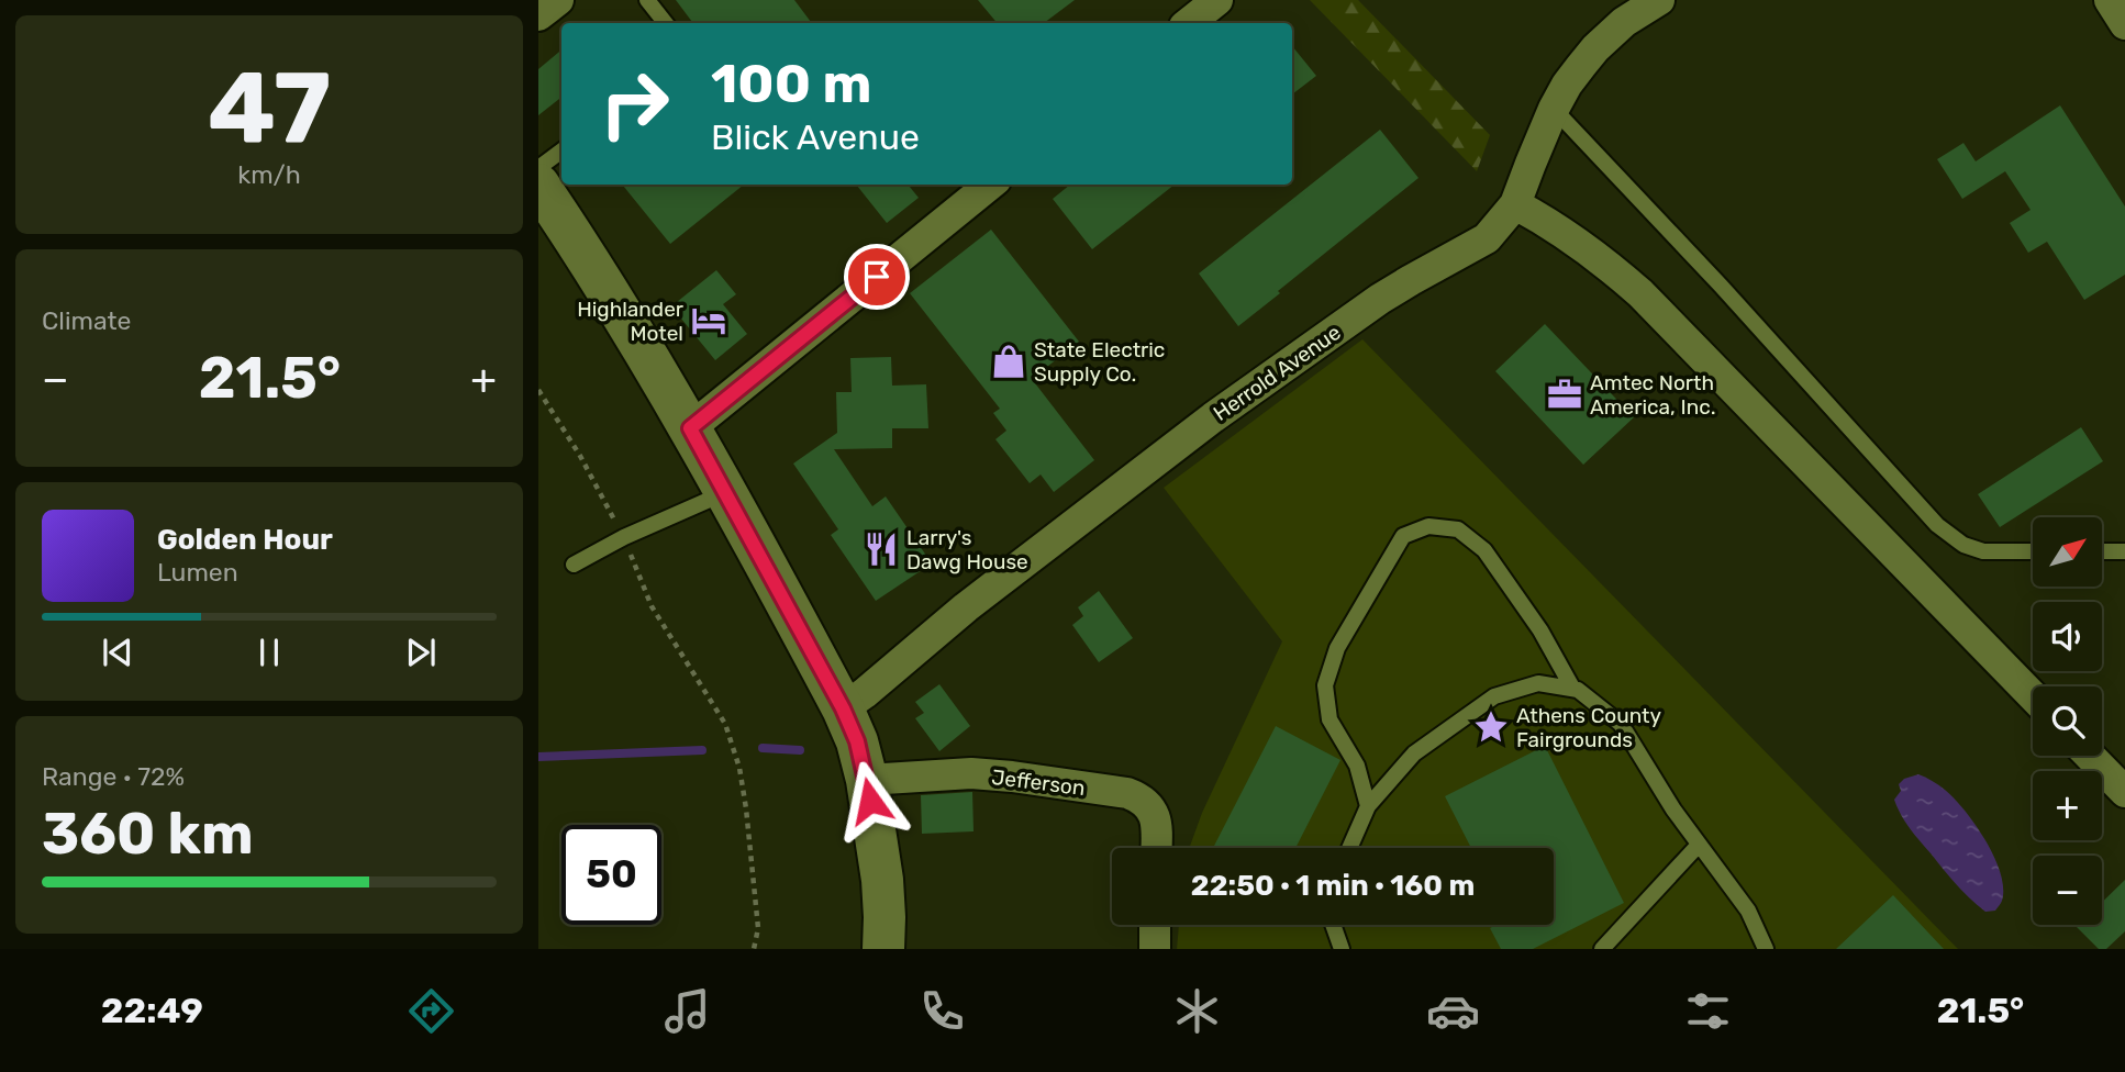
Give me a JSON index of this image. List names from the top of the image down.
{
  "streets": {
    "street": ["Herrold Avenue", "Jefferson"]
  },
  "places": {
    "hotel": ["Highlander Motel"],
    "shop": ["State Electric Supply Co."],
    "office": ["Amtec North America, Inc."],
    "restaurant": ["Larry's Dawg House"],
    "place": ["Athens County Fairgrounds"]
  },
  "north": "top right",
  "page": {
    "tile": [
      ["47", "km/h"],
      "Climate",
      ["Range · 72%", "360 km"]
    ],
    "turn": ["100 m", "Blick Avenue"],
    "heat": ["−", "21.5°", "+"],
    "song": ["Golden Hour", "Lumen"],
    "map_buttons": ["+", "−"],
    "limit": "50",
    "trip": "22:50 · 1 min · 160 m",
    "tabs": ["22:49", "21.5°"]
  }
}
